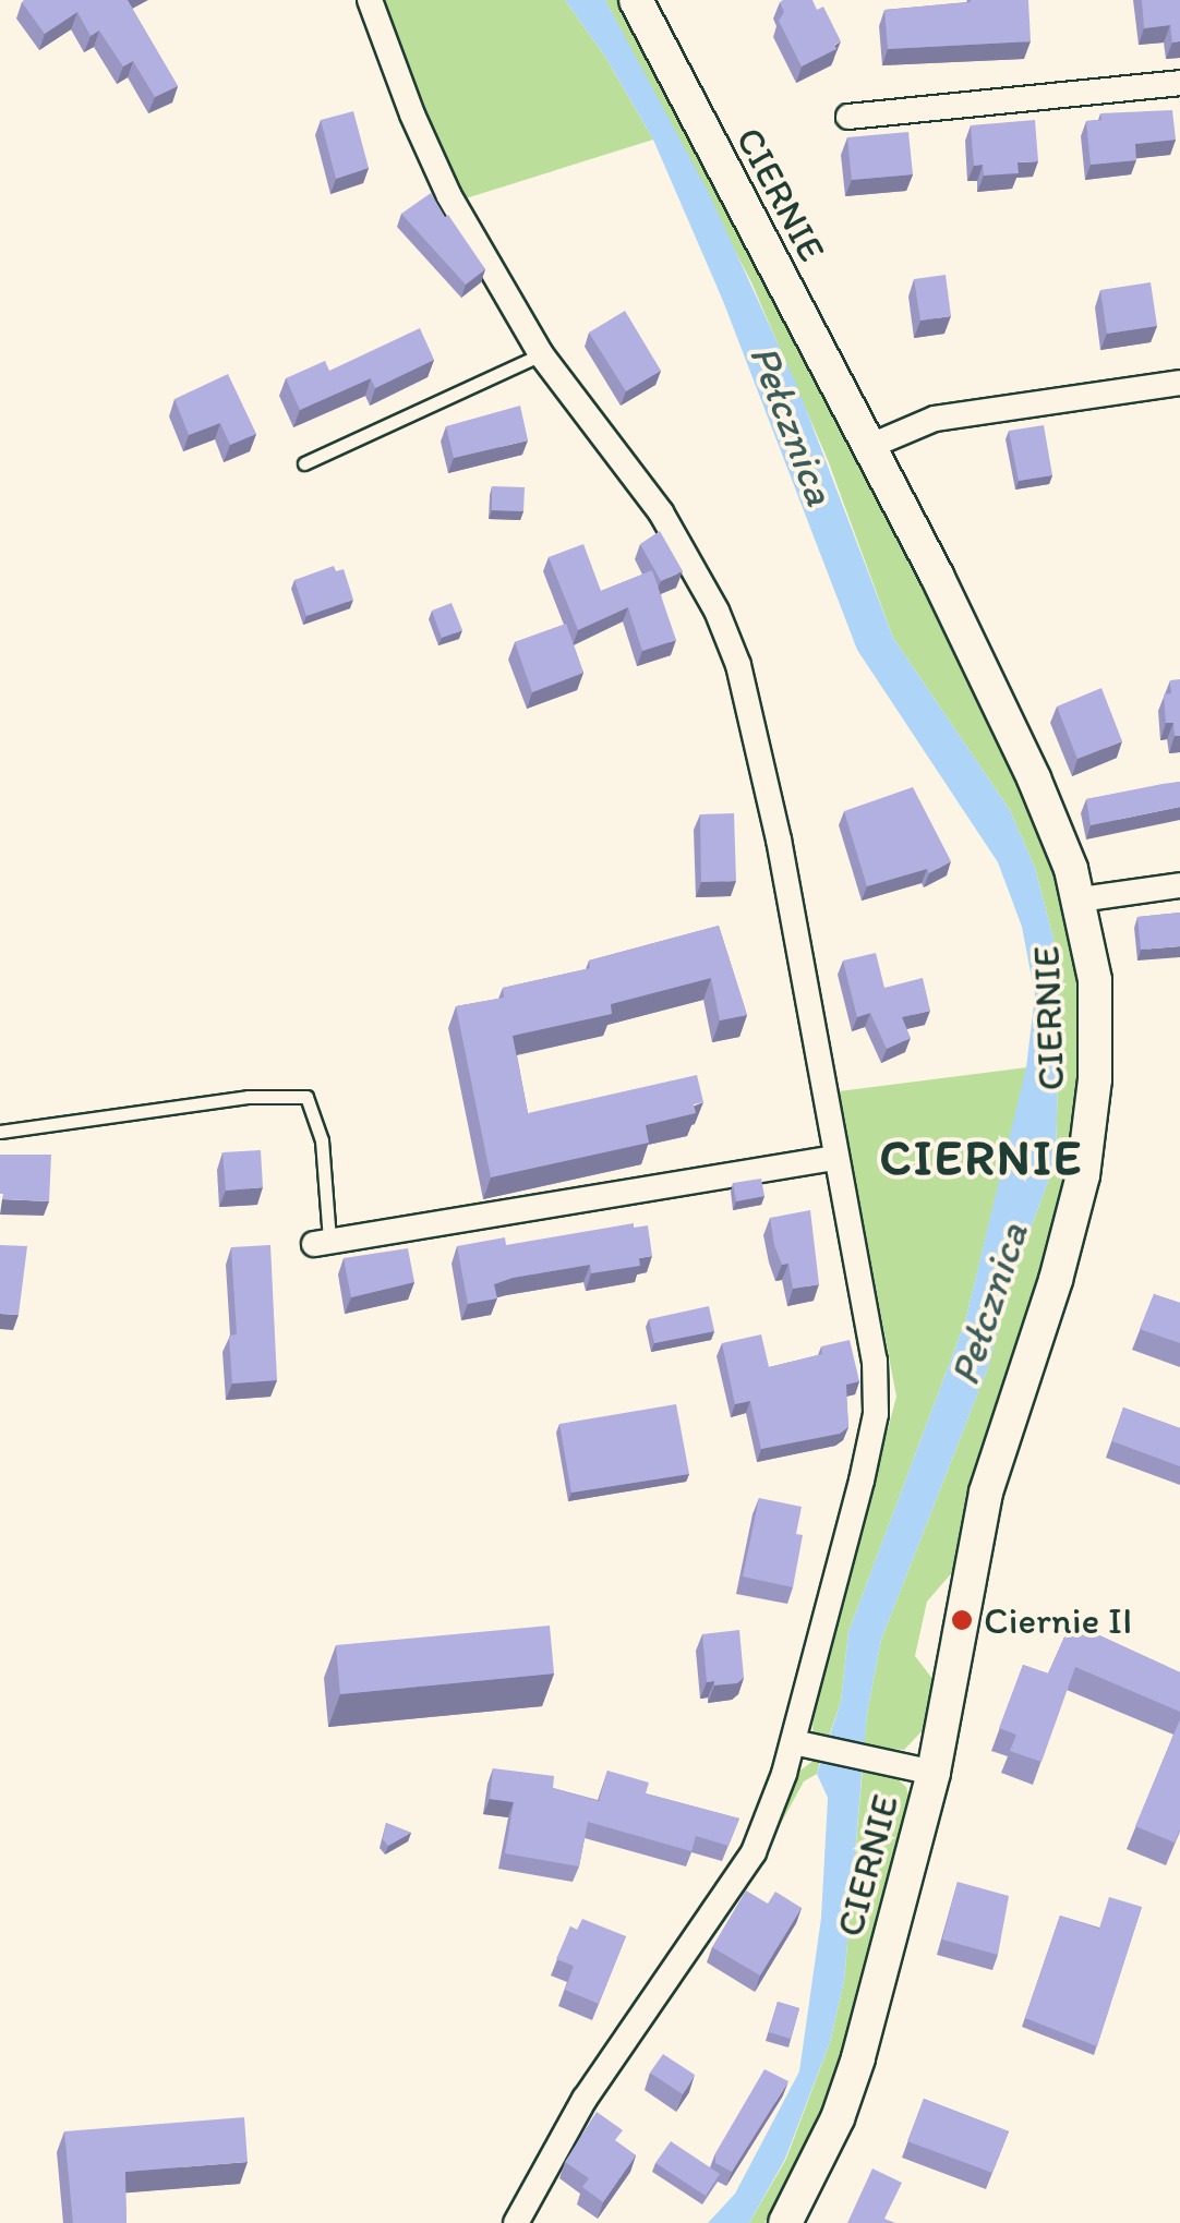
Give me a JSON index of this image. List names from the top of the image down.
{
  "streets": {
    "street": ["CIERNIE"]
  },
  "districts": ["CIERNIE"],
  "water": ["Pełcznica"],
  "places": ["Ciernie II"]
}
